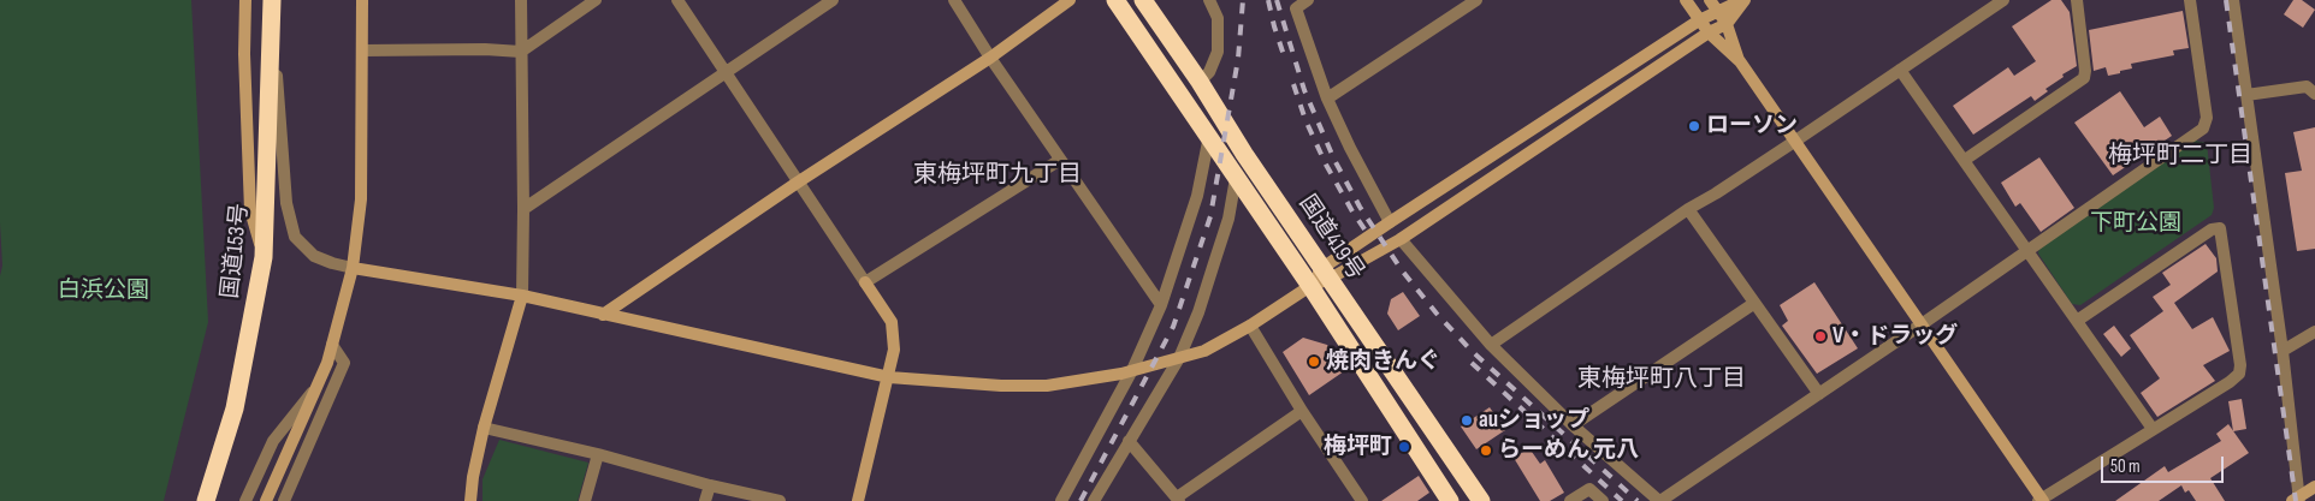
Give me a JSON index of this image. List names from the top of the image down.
{
  "streets": {
    "highway": ["国道419号", "国道153号"]
  },
  "districts": ["梅坪町二丁目", "東梅坪町九丁目", "東梅坪町八丁目"],
  "parks": ["下町公園", "白浜公園"],
  "places": [
    "ローソン",
    "V・ドラッグ",
    "焼肉きんぐ",
    "auショップ",
    "梅坪町",
    "らーめん 元八"
  ],
  "scale_bar": "50 m"
}
